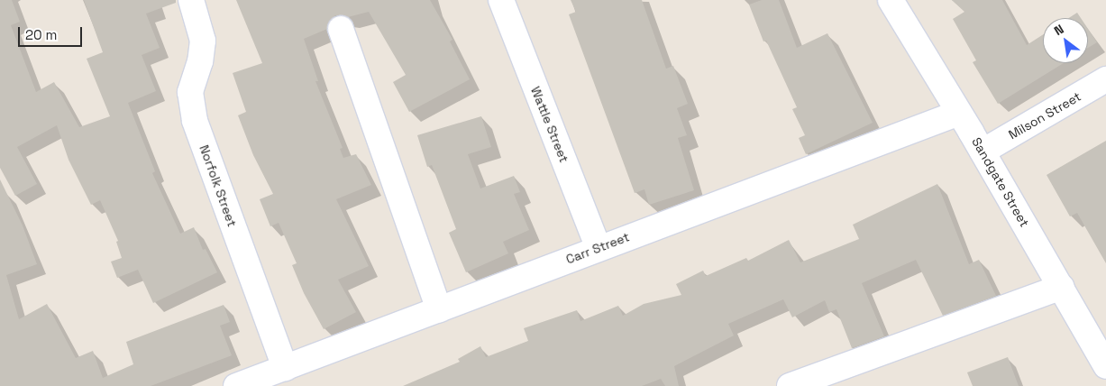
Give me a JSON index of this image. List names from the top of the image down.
{
  "streets": {
    "street": [
      "Milson Street",
      "Wattle Street",
      "Sandgate Street",
      "Norfolk Street",
      "Carr Street"
    ]
  },
  "crossings": [
    ["Milson Street", "Sandgate Street"],
    ["Wattle Street", "Carr Street"],
    ["Sandgate Street", "Carr Street"],
    ["Norfolk Street", "Carr Street"]
  ],
  "scale_bar": "20 m",
  "north": "top left"
}
